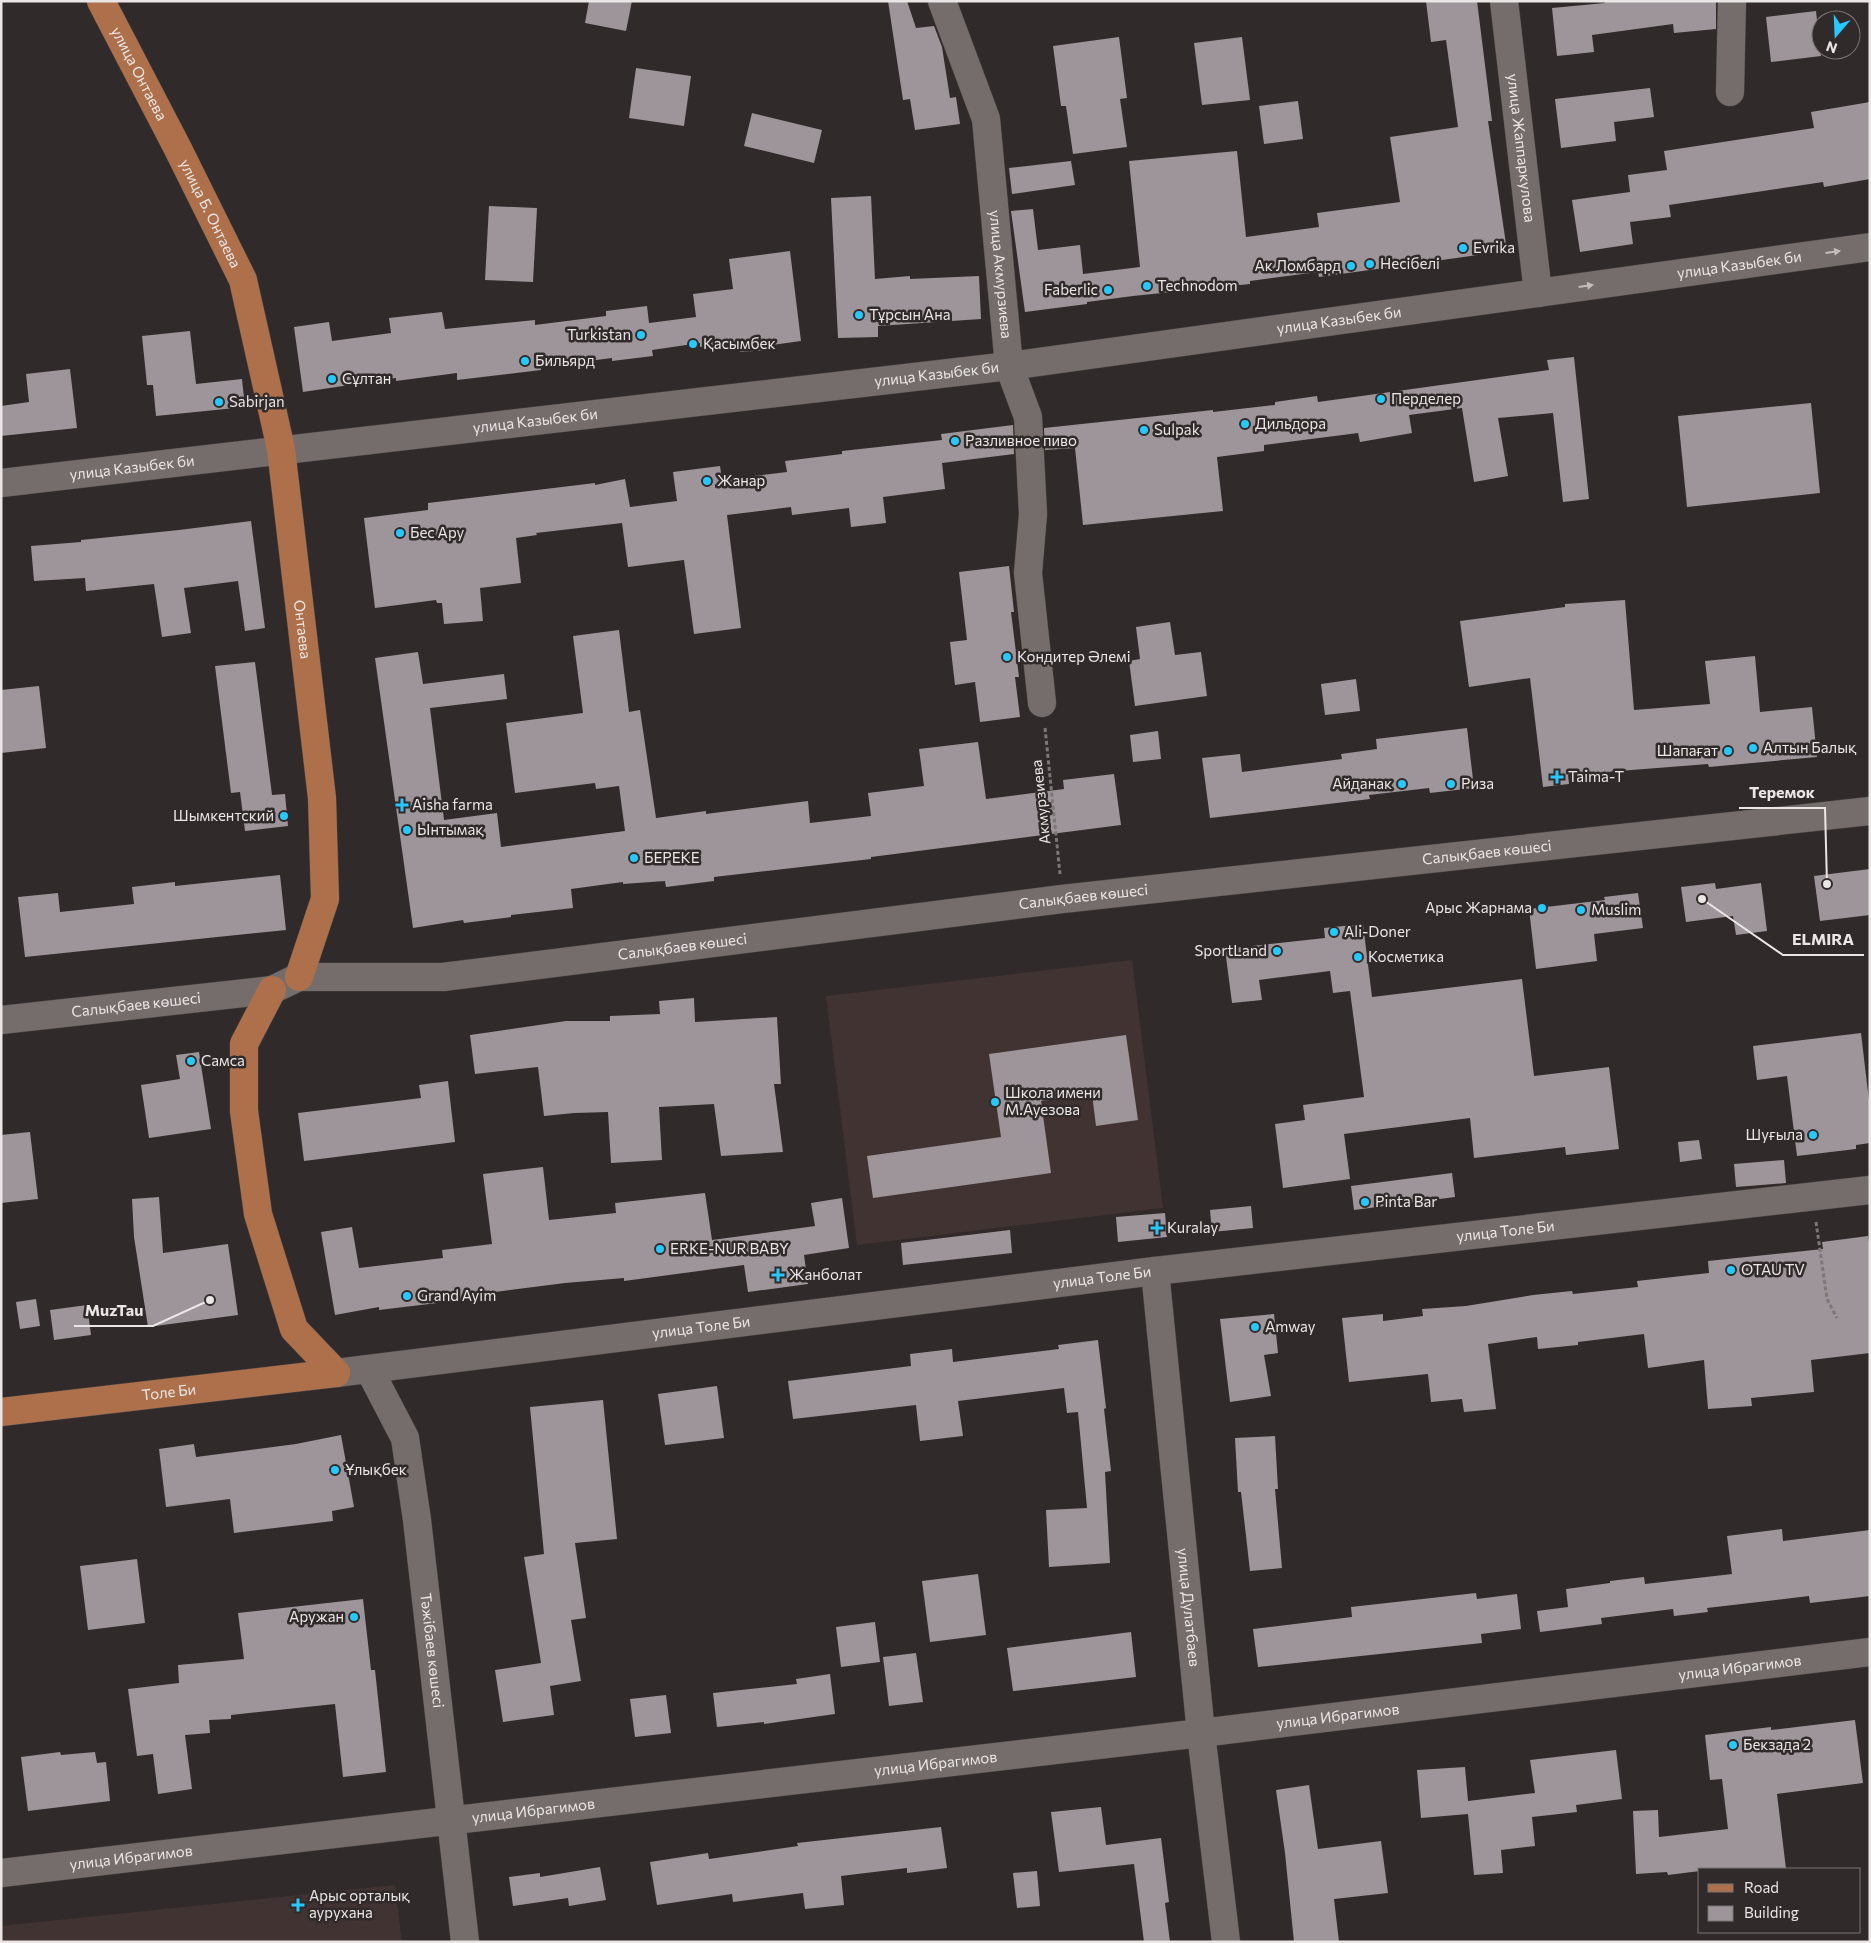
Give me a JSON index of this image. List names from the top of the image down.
{
  "streets": {
    "main road": [
      "улица Онтаева",
      "улица Б. Онтаева",
      "Онтаева",
      "Толе Би"
    ],
    "street": [
      "улица Жаппаркулова",
      "улица Казыбек би",
      "улица Акмурзиева",
      "Салықбаев көшесі",
      "улица Толе Би",
      "улица Дулатбаев",
      "Тәжібаев көшесі",
      "улица Ибрагимов"
    ],
    "path": ["Акмурзиева"]
  },
  "crossings": [
    ["улица Онтаева", "улица Б. Онтаева"],
    ["улица Жаппаркулова", "улица Казыбек би"],
    ["улица Б. Онтаева", "Онтаева"],
    ["улица Казыбек би", "улица Акмурзиева"],
    ["улица Казыбек би", "Онтаева"],
    ["улица Акмурзиева", "Акмурзиева"],
    ["Онтаева", "Салықбаев көшесі"],
    ["Акмурзиева", "Салықбаев көшесі"],
    ["улица Толе Би", "Толе Би"],
    ["улица Толе Би", "улица Дулатбаев"],
    ["улица Толе Би", "Тәжібаев көшесі"],
    ["улица Дулатбаев", "улица Ибрагимов"],
    ["Тәжібаев көшесі", "улица Ибрагимов"]
  ],
  "places": {
    "other": [
      "Evrika",
      "Несібелі",
      "Ак Ломбард",
      "Technodom",
      "Faberlic",
      "Тұрсын Ана",
      "Turkistan",
      "Қасымбек",
      "Бильярд",
      "Сұлтан",
      "Перделер",
      "Sabirjan",
      "Дильдора",
      "Sulpak",
      "Разливное пиво",
      "Жанар",
      "Бес Ару",
      "Кондитер Әлемі",
      "Алтын Балық",
      "Шапағат",
      "Айданак",
      "Риза",
      "Шымкентский",
      "Ынтымақ",
      "БЕРЕКЕ",
      "Теремок",
      "ELMIRA",
      "Арыс Жарнама",
      "Muslim",
      "Ali-Doner",
      "SportLand",
      "Косметика",
      "Самса",
      "Школа имени М.Ауезова",
      "Шуғыла",
      "Pinta Bar",
      "ERKE-NUR BABY",
      "OTAU TV",
      "Grand Ayim",
      "MuzTau",
      "Amway",
      "Ұлықбек",
      "Аружан",
      "Бекзада 2"
    ],
    "health": [
      "Taima-T",
      "Aisha farma",
      "Kuralay",
      "Жанболат",
      "Арыс орталық аурухана"
    ]
  },
  "legend": ["Road", "Building"],
  "north": "bottom"
}
